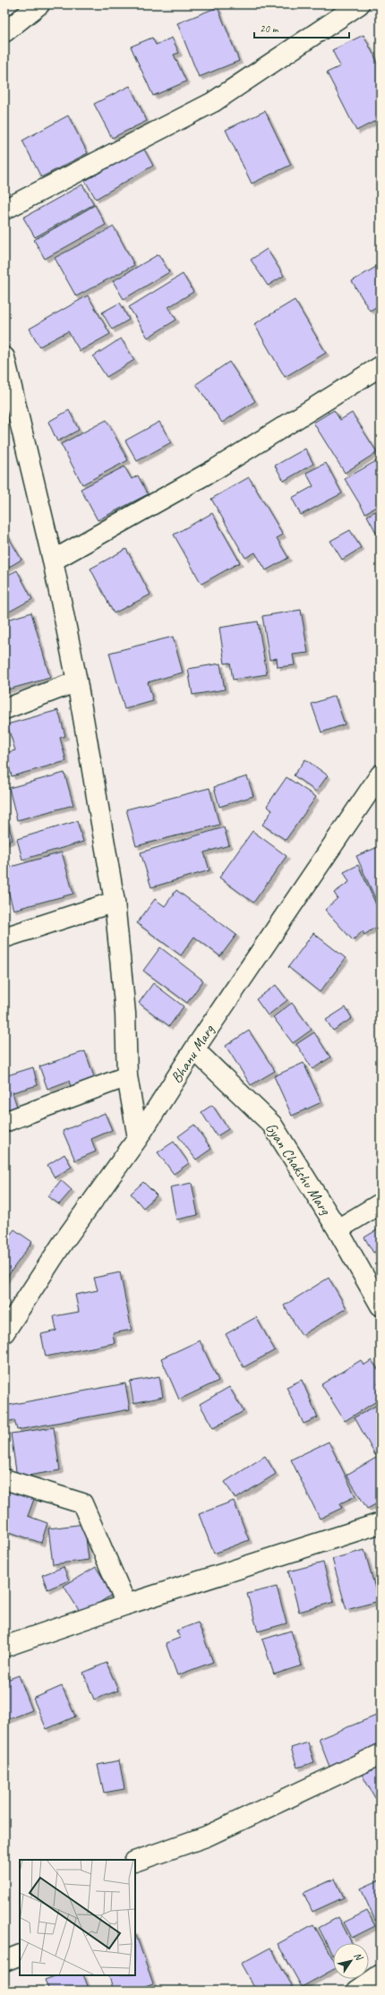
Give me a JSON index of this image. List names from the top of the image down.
{
  "streets": {
    "street": ["Bhanu Marg", "Gyan Chakshu Marg"]
  },
  "crossings": [
    ["Bhanu Marg", "Gyan Chakshu Marg"]
  ],
  "scale_bar": "20 m",
  "north": "top right"
}
